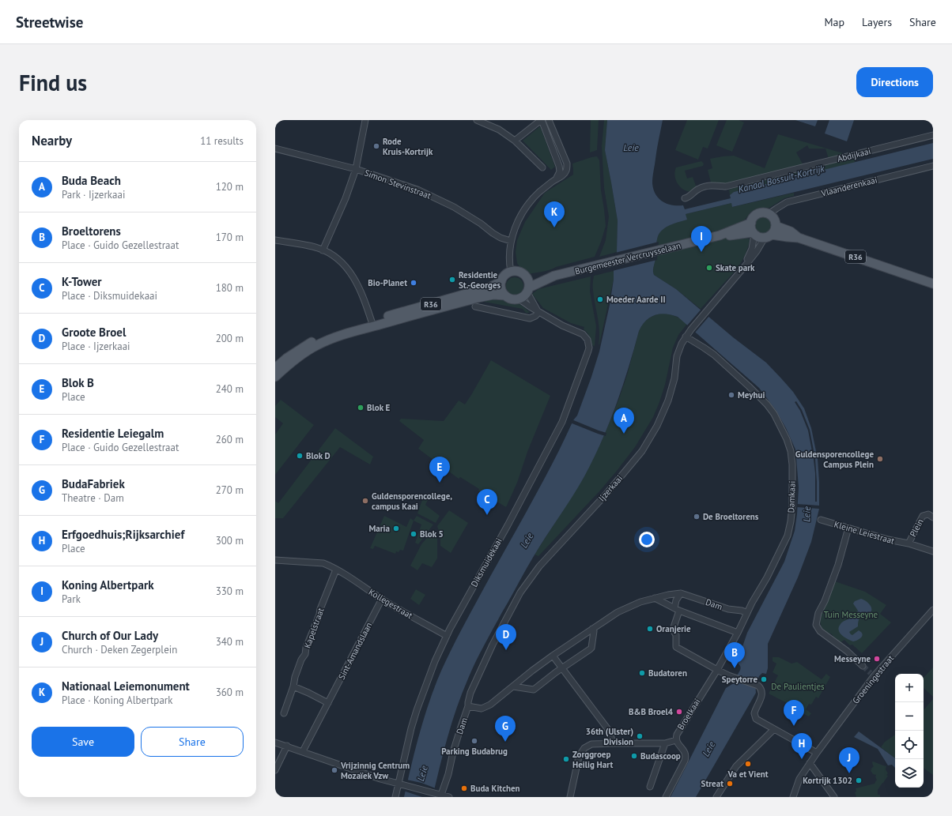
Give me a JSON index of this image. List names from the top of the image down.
{
  "streets": {
    "main road": ["R36", "Burgemeester Vercruysselaan"],
    "street": [
      "Abdijkaai",
      "Simon Stevinstraat",
      "Vlaanderenkaai",
      "Ijzerkaai",
      "Damkaai",
      "Plein",
      "Kleine Leiestraat",
      "Diksmuidekaai",
      "Kollegestraat",
      "Dam",
      "Kapelstraat",
      "Sint-Amandslaan",
      "Groeningestraat",
      "Broelkaai"
    ]
  },
  "crossings": [
    ["Vlaanderenkaai", "R36"],
    ["Vlaanderenkaai", "Burgemeester Vercruysselaan"],
    ["Vlaanderenkaai", "Ijzerkaai"],
    ["R36", "Burgemeester Vercruysselaan"],
    ["R36", "Ijzerkaai"],
    ["Burgemeester Vercruysselaan", "Ijzerkaai"],
    ["Ijzerkaai", "Damkaai"],
    ["Ijzerkaai", "Dam"],
    ["Damkaai", "Dam"],
    ["Damkaai", "Broelkaai"],
    ["Plein", "Kleine Leiestraat"],
    ["Diksmuidekaai", "Kollegestraat"],
    ["Kollegestraat", "Kapelstraat"],
    ["Kollegestraat", "Sint-Amandslaan"],
    ["Dam", "Broelkaai"]
  ],
  "water": ["Leie", "Kanaal Bossuit-Kortrijk"],
  "parks": ["Tuin Messeyne", "De Paulientjes"],
  "places": [
    "Rode Kruis-Kortrijk",
    "Skate park",
    "Residentie St.-Georges",
    "Bio-Planet",
    "Moeder Aarde II",
    "Meyhui",
    "Blok E",
    "Blok D",
    "Guldensporencollege Campus Plein",
    "Guldensporencollege, campus Kaai",
    "De Broeltorens",
    "Maria",
    "Blok 5",
    "Oranjerie",
    "Messeyne",
    "Budatoren",
    "Speytorre",
    "B&B Broel4",
    "36th (Ulster) Division",
    "Parking Budabrug",
    "Budascoop",
    "Zorggroep Heilig Hart",
    "Va et Vient",
    "Vrijzinnig Centrum Mozaïek Vzw",
    "Kortrijk 1302",
    "Streat",
    "Buda Kitchen"
  ],
  "page": {
    "header": "Streetwise",
    "nav": ["Map", "Layers", "Share"],
    "buttons": [
      "Directions",
      ["Save", "Share"]
    ],
    "title": "Find us",
    "heading": ["Nearby", "11 results"],
    "list": [
      {
        "mark": "A",
        "name": "Buda Beach",
        "note": "Park · Ijzerkaai",
        "value": "120 m"
      },
      {
        "mark": "B",
        "name": "Broeltorens",
        "note": "Place · Guido Gezellestraat",
        "value": "170 m"
      },
      {
        "mark": "C",
        "name": "K-Tower",
        "note": "Place · Diksmuidekaai",
        "value": "180 m"
      },
      {
        "mark": "D",
        "name": "Groote Broel",
        "note": "Place · Ijzerkaai",
        "value": "200 m"
      },
      {
        "mark": "E",
        "name": "Blok B",
        "note": "Place",
        "value": "240 m"
      },
      {
        "mark": "F",
        "name": "Residentie Leiegalm",
        "note": "Place · Guido Gezellestraat",
        "value": "260 m"
      },
      {
        "mark": "G",
        "name": "BudaFabriek",
        "note": "Theatre · Dam",
        "value": "270 m"
      },
      {
        "mark": "H",
        "name": "Erfgoedhuis;Rijksarchief",
        "note": "Place",
        "value": "300 m"
      },
      {
        "mark": "I",
        "name": "Koning Albertpark",
        "note": "Park",
        "value": "330 m"
      },
      {
        "mark": "J",
        "name": "Church of Our Lady",
        "note": "Church · Deken Zegerplein",
        "value": "340 m"
      },
      {
        "mark": "K",
        "name": "Nationaal Leiemonument",
        "note": "Place · Koning Albertpark",
        "value": "360 m"
      }
    ],
    "pins": [
      "K",
      "I",
      "A",
      "E",
      "C",
      "D",
      "B",
      "F",
      "G",
      "H",
      "J"
    ],
    "map_buttons": ["+", "−"]
  }
}
